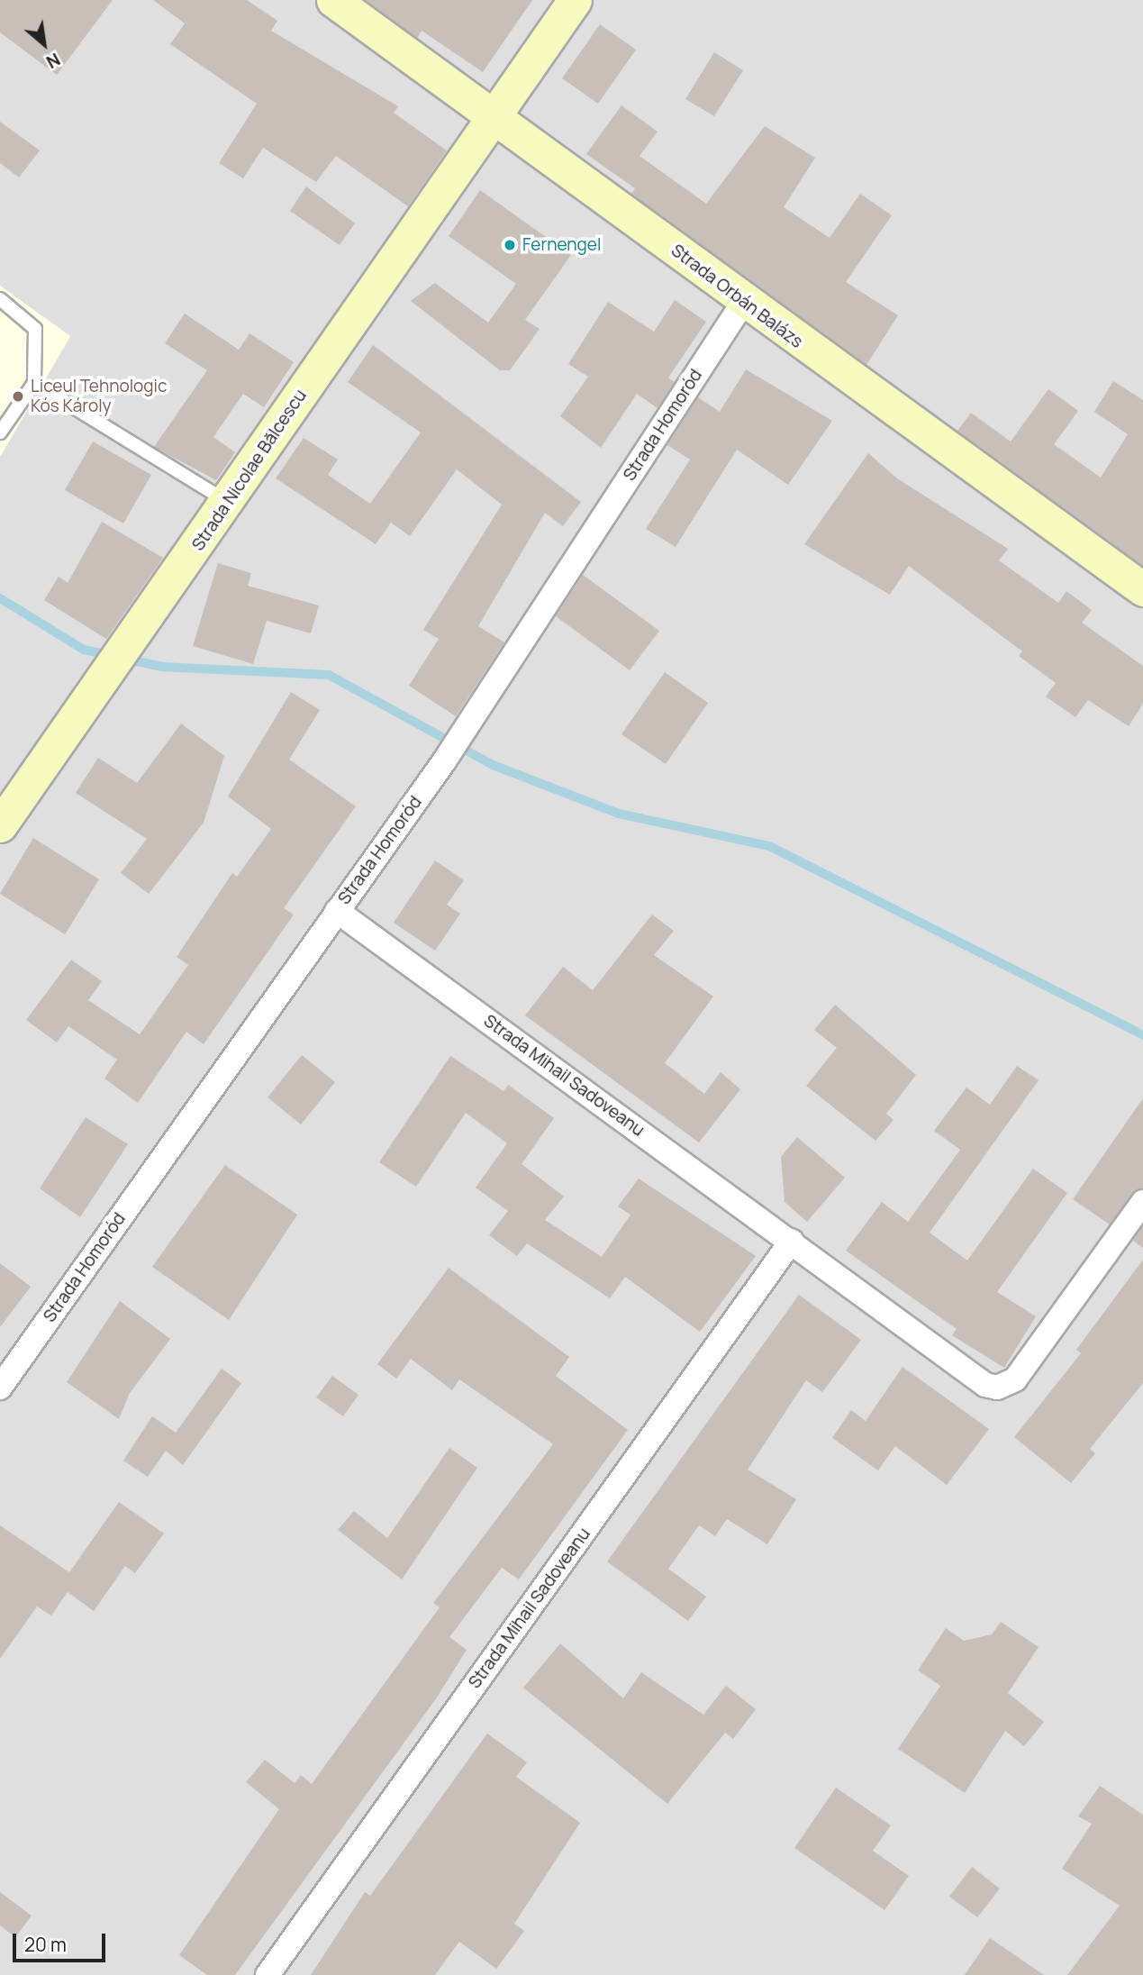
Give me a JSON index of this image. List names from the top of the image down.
{
  "streets": {
    "main road": ["Strada Orbán Balázs", "Strada Nicolae Bălcescu"],
    "street": ["Strada Homoród", "Strada Mihail Sadoveanu"]
  },
  "crossings": [
    ["Strada Orbán Balázs", "Strada Homoród"],
    ["Strada Orbán Balázs", "Strada Nicolae Bălcescu"],
    ["Strada Homoród", "Strada Mihail Sadoveanu"]
  ],
  "places": ["Fernengel", "Liceul Tehnologic Kós Károly"],
  "scale_bar": "20 m",
  "north": "bottom right"
}
